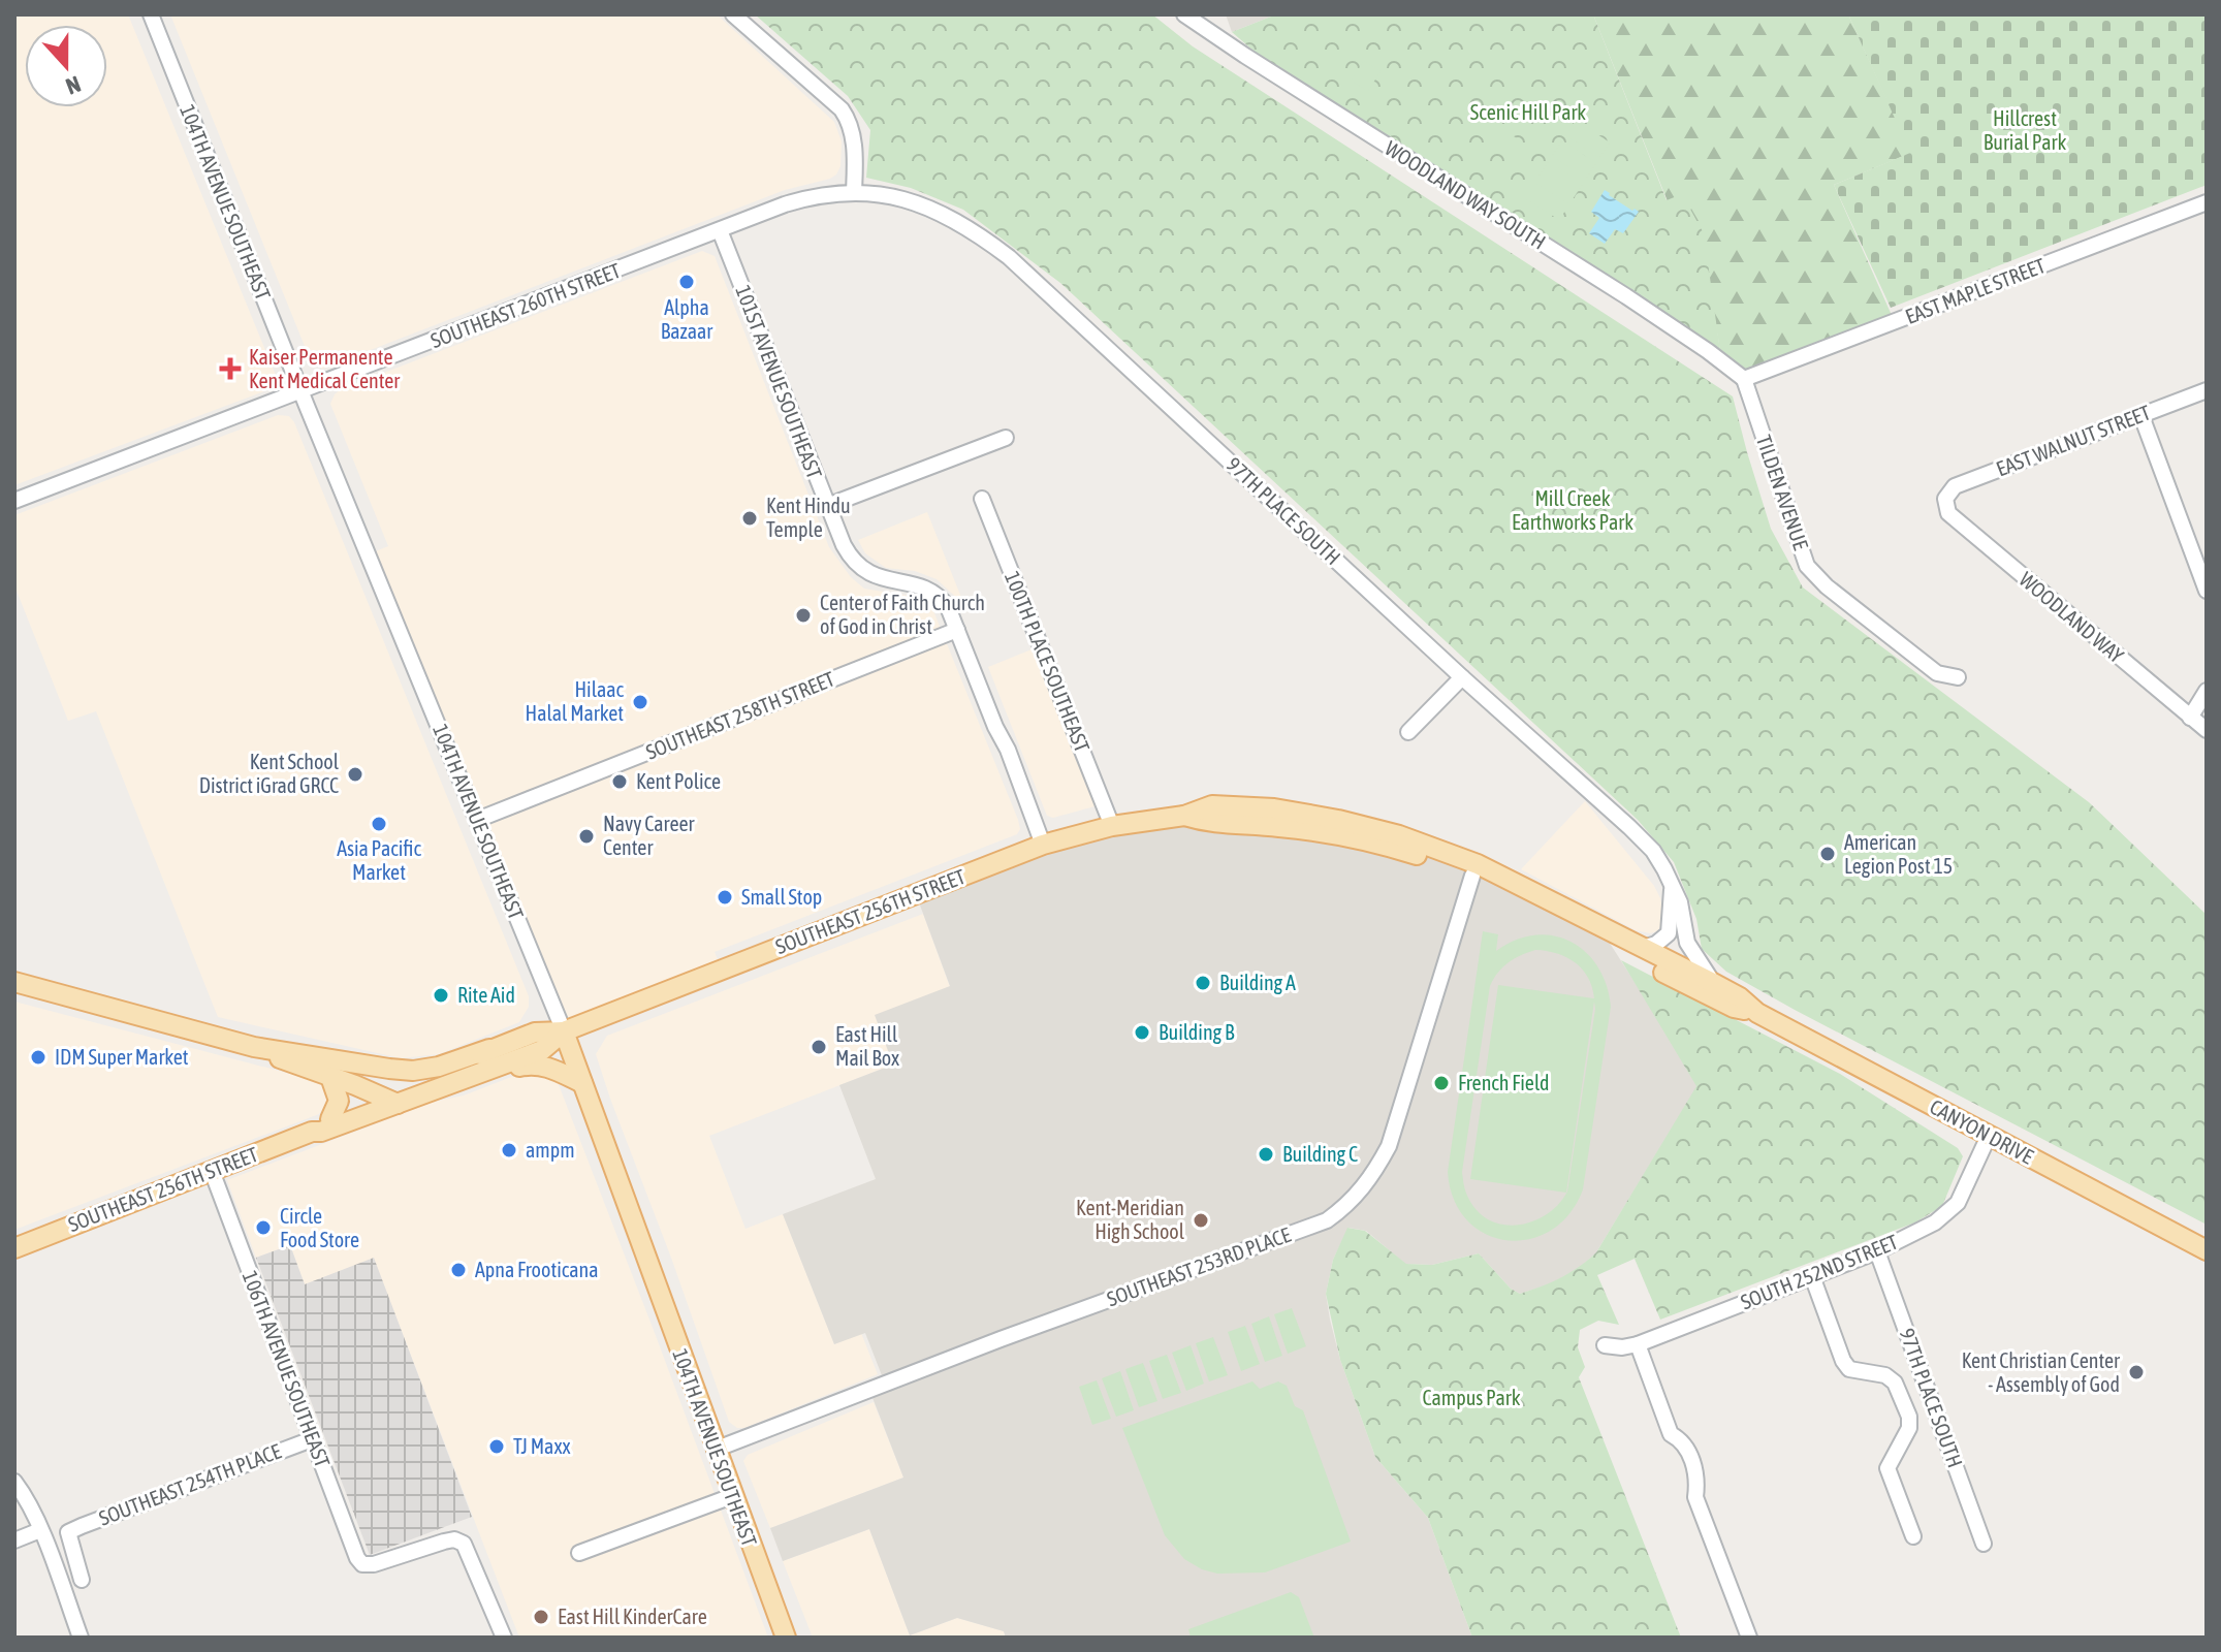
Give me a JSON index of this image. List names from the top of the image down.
{
  "streets": {
    "main road": ["104TH AVENUE SOUTHEAST", "SOUTHEAST 256TH STREET", "CANYON DRIVE"],
    "street": [
      "WOODLAND WAY SOUTH",
      "EAST MAPLE STREET",
      "SOUTHEAST 260TH STREET",
      "101ST AVENUE SOUTHEAST",
      "EAST WALNUT STREET",
      "TILDEN AVENUE",
      "97TH PLACE SOUTH",
      "WOODLAND WAY",
      "100TH PLACE SOUTHEAST",
      "SOUTHEAST 258TH STREET",
      "SOUTHEAST 253RD PLACE",
      "SOUTH 252ND STREET",
      "106TH AVENUE SOUTHEAST",
      "SOUTHEAST 254TH PLACE"
    ]
  },
  "crossings": [
    ["WOODLAND WAY SOUTH", "EAST MAPLE STREET"],
    ["WOODLAND WAY SOUTH", "TILDEN AVENUE"],
    ["104TH AVENUE SOUTHEAST", "SOUTHEAST 260TH STREET"],
    ["104TH AVENUE SOUTHEAST", "SOUTHEAST 258TH STREET"],
    ["104TH AVENUE SOUTHEAST", "SOUTHEAST 256TH STREET"],
    ["104TH AVENUE SOUTHEAST", "SOUTHEAST 253RD PLACE"],
    ["EAST MAPLE STREET", "TILDEN AVENUE"],
    ["SOUTHEAST 260TH STREET", "101ST AVENUE SOUTHEAST"],
    ["SOUTHEAST 260TH STREET", "97TH PLACE SOUTH"],
    ["101ST AVENUE SOUTHEAST", "SOUTHEAST 258TH STREET"],
    ["101ST AVENUE SOUTHEAST", "SOUTHEAST 256TH STREET"],
    ["EAST WALNUT STREET", "WOODLAND WAY"],
    ["97TH PLACE SOUTH", "CANYON DRIVE"],
    ["97TH PLACE SOUTH", "SOUTH 252ND STREET"],
    ["100TH PLACE SOUTHEAST", "SOUTHEAST 256TH STREET"],
    ["SOUTHEAST 256TH STREET", "CANYON DRIVE"],
    ["SOUTHEAST 256TH STREET", "SOUTHEAST 253RD PLACE"],
    ["SOUTHEAST 256TH STREET", "106TH AVENUE SOUTHEAST"],
    ["CANYON DRIVE", "SOUTHEAST 253RD PLACE"],
    ["CANYON DRIVE", "SOUTH 252ND STREET"],
    ["106TH AVENUE SOUTHEAST", "SOUTHEAST 254TH PLACE"]
  ],
  "parks": [
    "Scenic Hill Park",
    "Hillcrest Burial Park",
    "Mill Creek Earthworks Park",
    "Campus Park"
  ],
  "places": {
    "other": [
      "Alpha Bazaar",
      "Kent Hindu Temple",
      "Center of Faith Church of God in Christ",
      "Hilaac Halal Market",
      "Kent School District iGrad GRCC",
      "Kent Police",
      "Asia Pacific Market",
      "Navy Career Center",
      "American Legion Post 15",
      "Small Stop",
      "Building A",
      "Rite Aid",
      "Building B",
      "East Hill Mail Box",
      "IDM Super Market",
      "French Field",
      "ampm",
      "Building C",
      "Kent-Meridian High School",
      "Circle Food Store",
      "Apna Frooticana",
      "Kent Christian Center - Assembly of God",
      "TJ Maxx",
      "East Hill KinderCare"
    ],
    "health": ["Kaiser Permanente Kent Medical Center"]
  },
  "north": "bottom"
}
